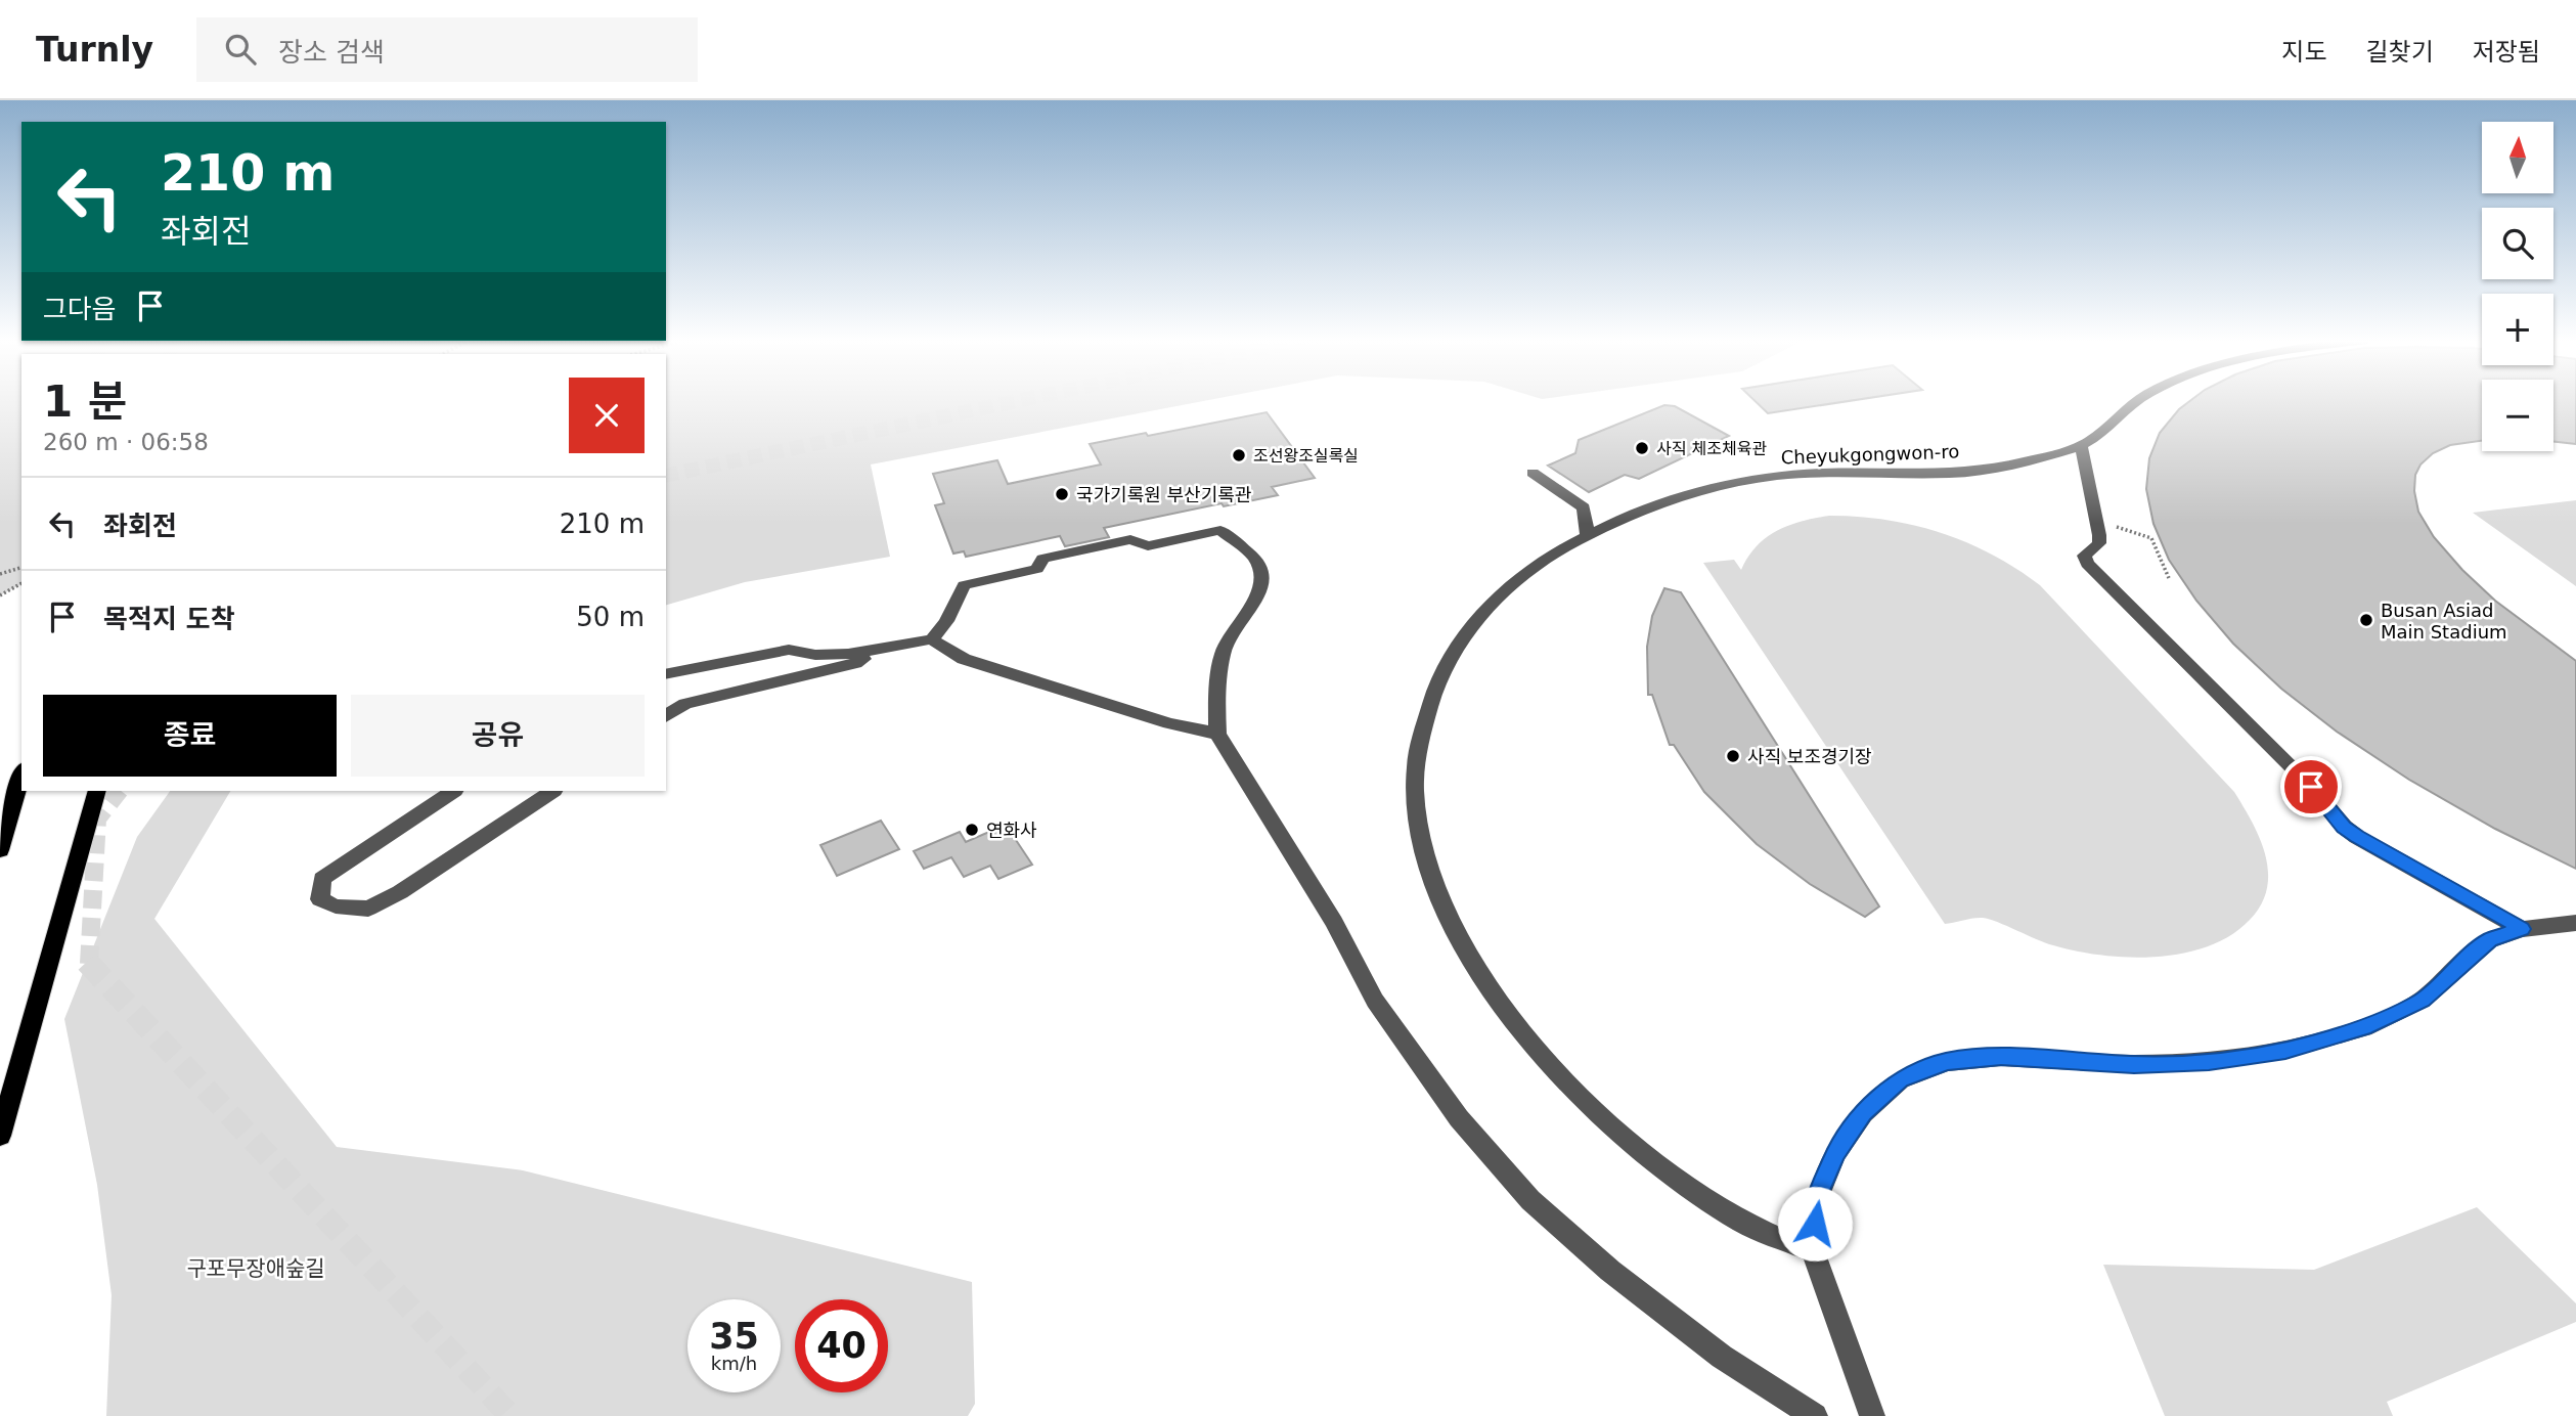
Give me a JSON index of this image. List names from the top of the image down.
{
  "streets": {
    "street": ["Cheyukgongwon-ro"]
  },
  "parks": ["구포무장애숲길"],
  "places": [
    "사직 체조체육관",
    "조선왕조실록실",
    "국가기록원 부산기록관",
    "Busan Asiad Main Stadium",
    "사직 보조경기장",
    "연화사"
  ],
  "north": "top",
  "page": {
    "header": "Turnly",
    "search": "장소 검색",
    "nav": ["지도", "길찾기", "저장됨"],
    "map_buttons": ["+", "−"],
    "turn": ["210 m", "좌회전"],
    "then": "그다음",
    "heading": ["1 분", "260 m · 06:58"],
    "list": [
      {
        "name": "좌회전",
        "value": "210 m"
      },
      {
        "name": "목적지 도착",
        "value": "50 m"
      }
    ],
    "buttons": ["종료", "공유"],
    "speed": "35 km/h",
    "limit": "40"
  }
}
